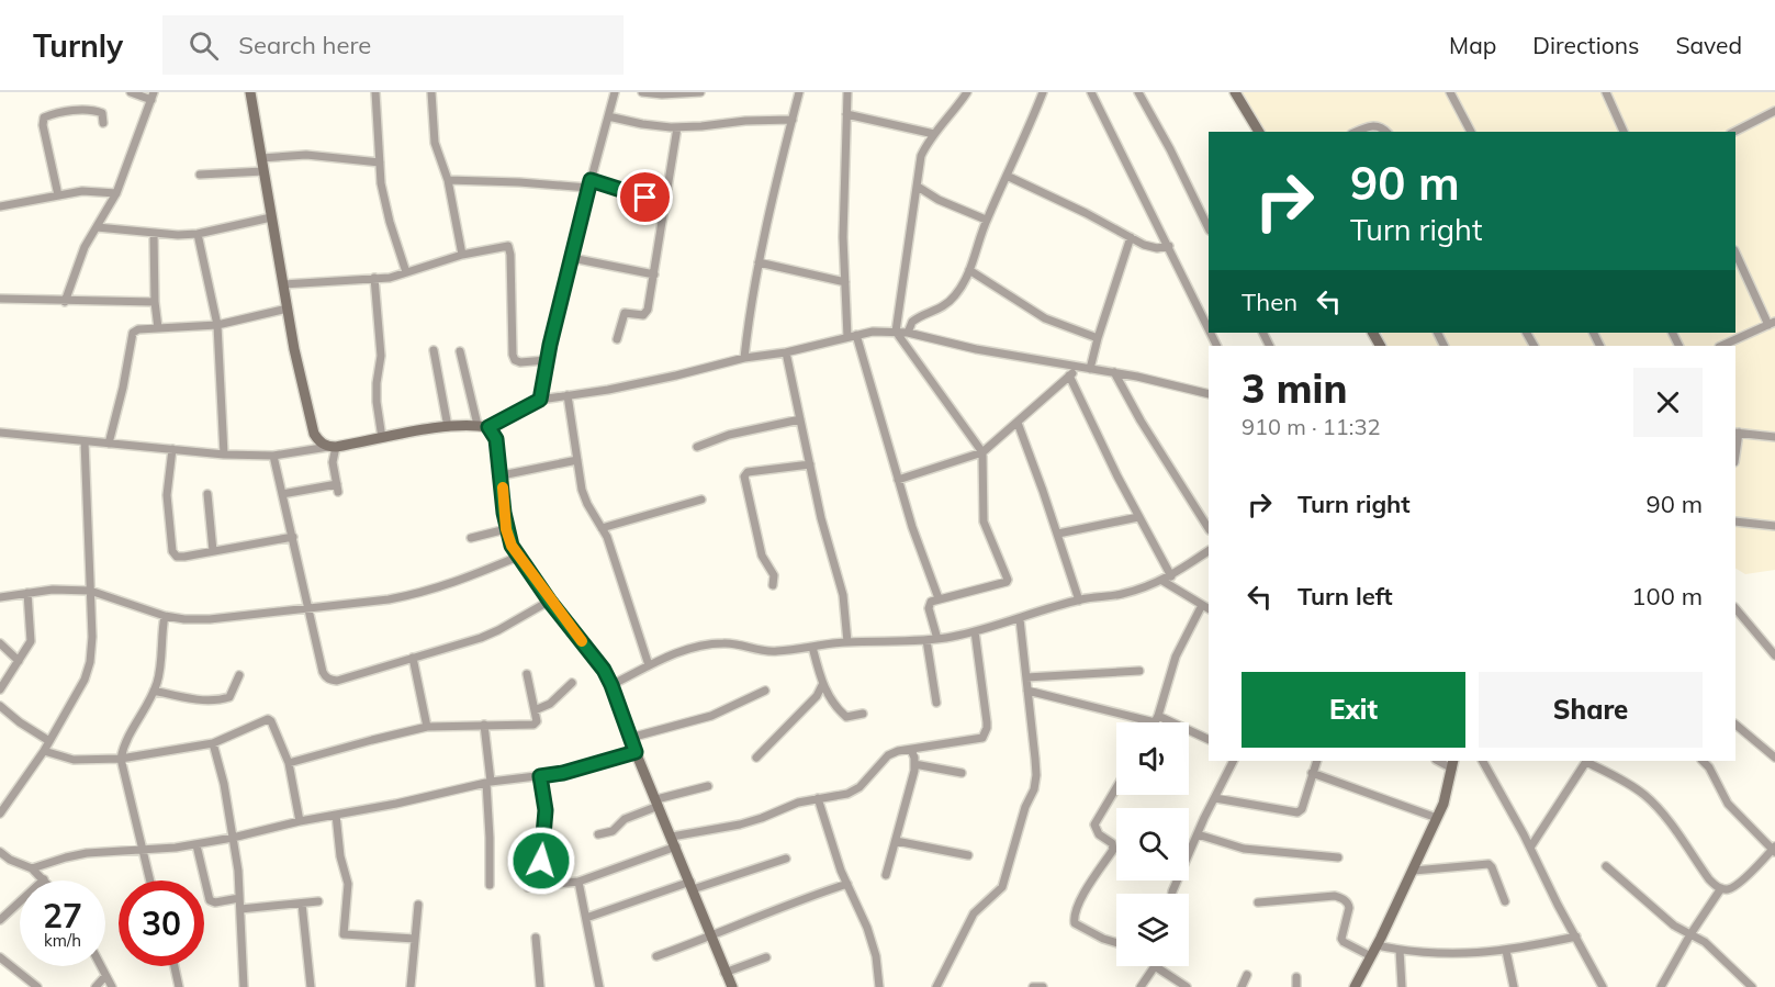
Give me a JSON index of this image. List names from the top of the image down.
{
  "page": {
    "header": "Turnly",
    "search": "Search here",
    "nav": ["Map", "Directions", "Saved"],
    "turn": ["90 m", "Turn right"],
    "then": "Then",
    "heading": ["3 min", "910 m · 11:32"],
    "list": [
      {
        "name": "Turn right",
        "value": "90 m"
      },
      {
        "name": "Turn left",
        "value": "100 m"
      }
    ],
    "buttons": ["Exit", "Share"],
    "speed": "27 km/h",
    "limit": "30"
  }
}
